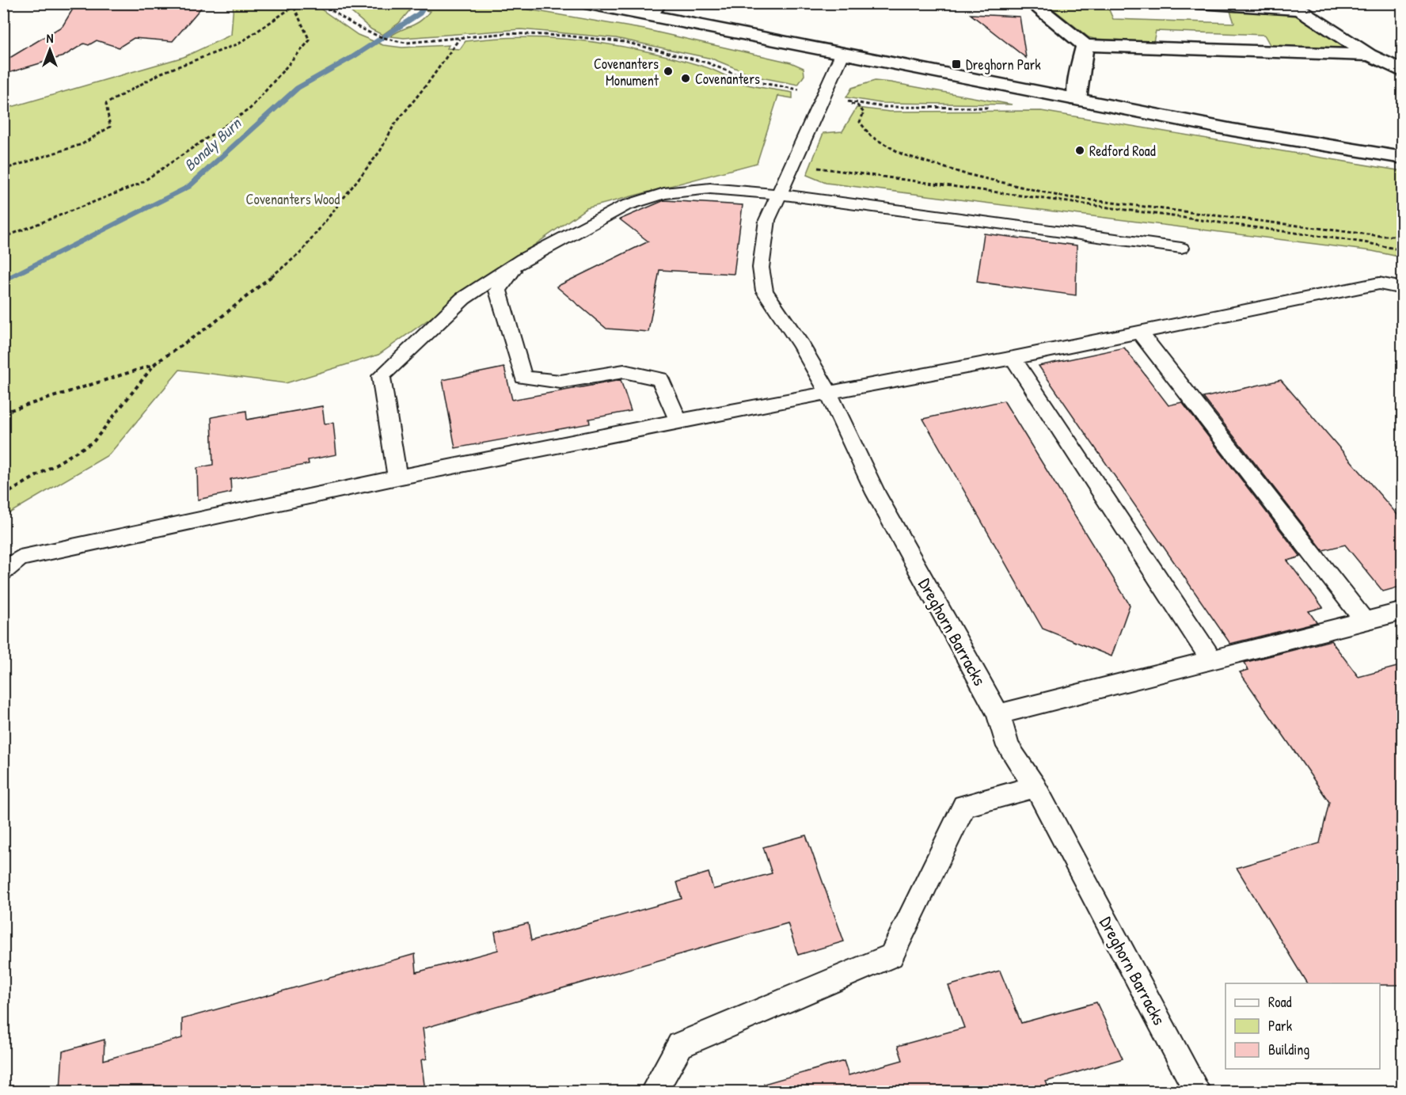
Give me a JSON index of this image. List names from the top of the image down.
{
  "streets": {
    "lane": ["Dreghorn Barracks"]
  },
  "water": ["Bonaly Burn"],
  "parks": ["Covenanters Wood"],
  "places": {
    "transit": ["Dreghorn Park"],
    "other": ["Covenanters Monument", "Covenanters", "Redford Road"]
  },
  "legend": ["Road", "Park", "Building"],
  "north": "top"
}
